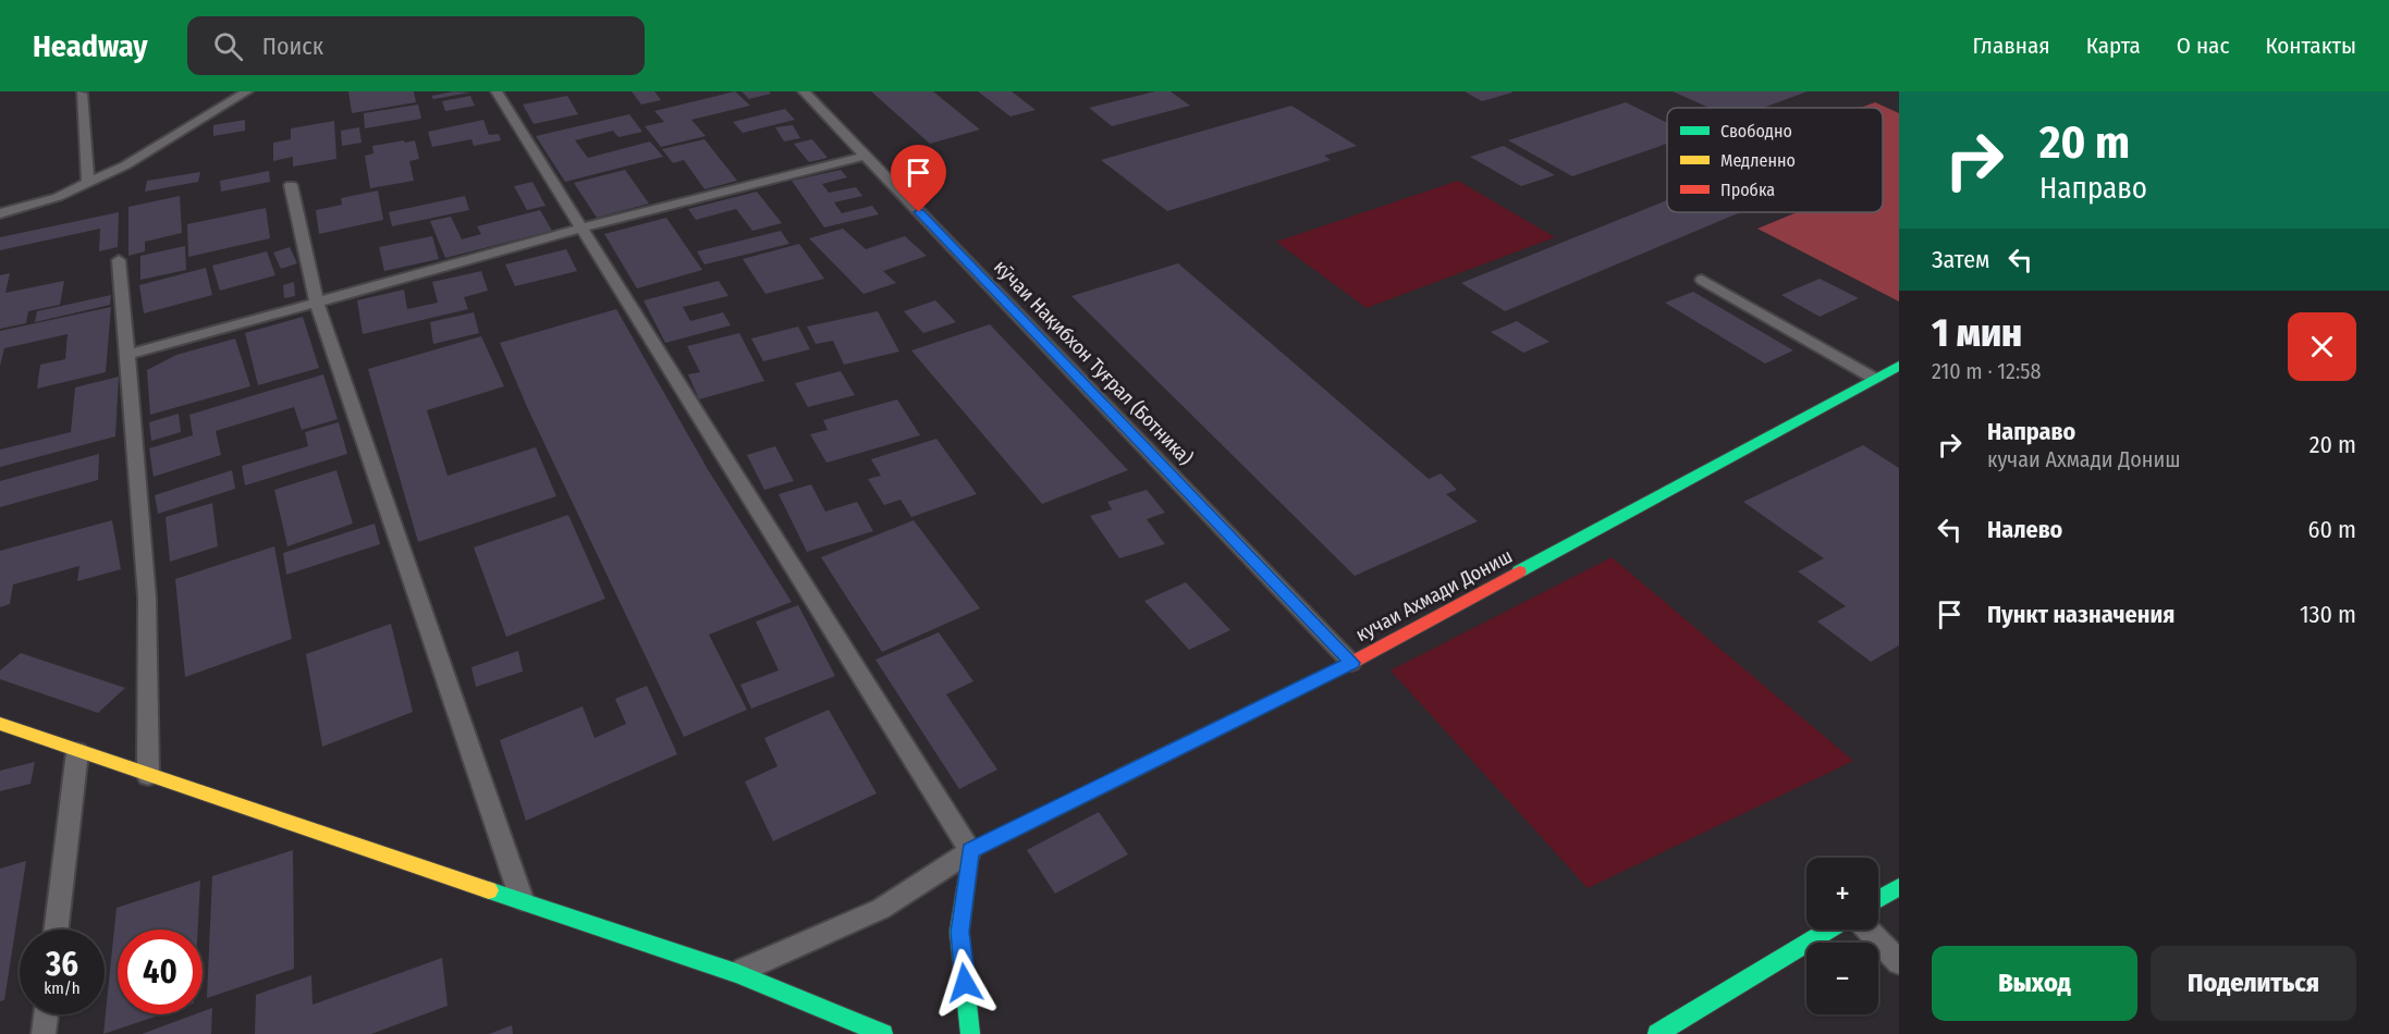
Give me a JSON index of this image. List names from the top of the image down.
{
  "streets": {
    "street": ["кучаи Ахмади Дониш"],
    "lane": ["кӯчаи Нақибхон Туғрал (Ботника)"]
  },
  "crossings": [
    ["кӯчаи Нақибхон Туғрал (Ботника)", "кучаи Ахмади Дониш"]
  ],
  "legend": ["Свободно", "Медленно", "Пробка"],
  "page": {
    "header": "Headway",
    "search": "Поиск",
    "nav": [
      "Главная",
      "Карта",
      "О нас",
      "Контакты"
    ],
    "turn": ["20 m", "Направо"],
    "then": "Затем",
    "heading": ["1 мин", "210 m · 12:58"],
    "list": [
      {
        "name": "Направо",
        "note": "кучаи Ахмади Дониш",
        "value": "20 m"
      },
      {
        "name": "Налево",
        "value": "60 m"
      },
      {
        "name": "Пункт назначения",
        "value": "130 m"
      }
    ],
    "map_buttons": ["+", "−"],
    "speed": "36 km/h",
    "limit": "40",
    "buttons": ["Выход", "Поделиться"]
  }
}
